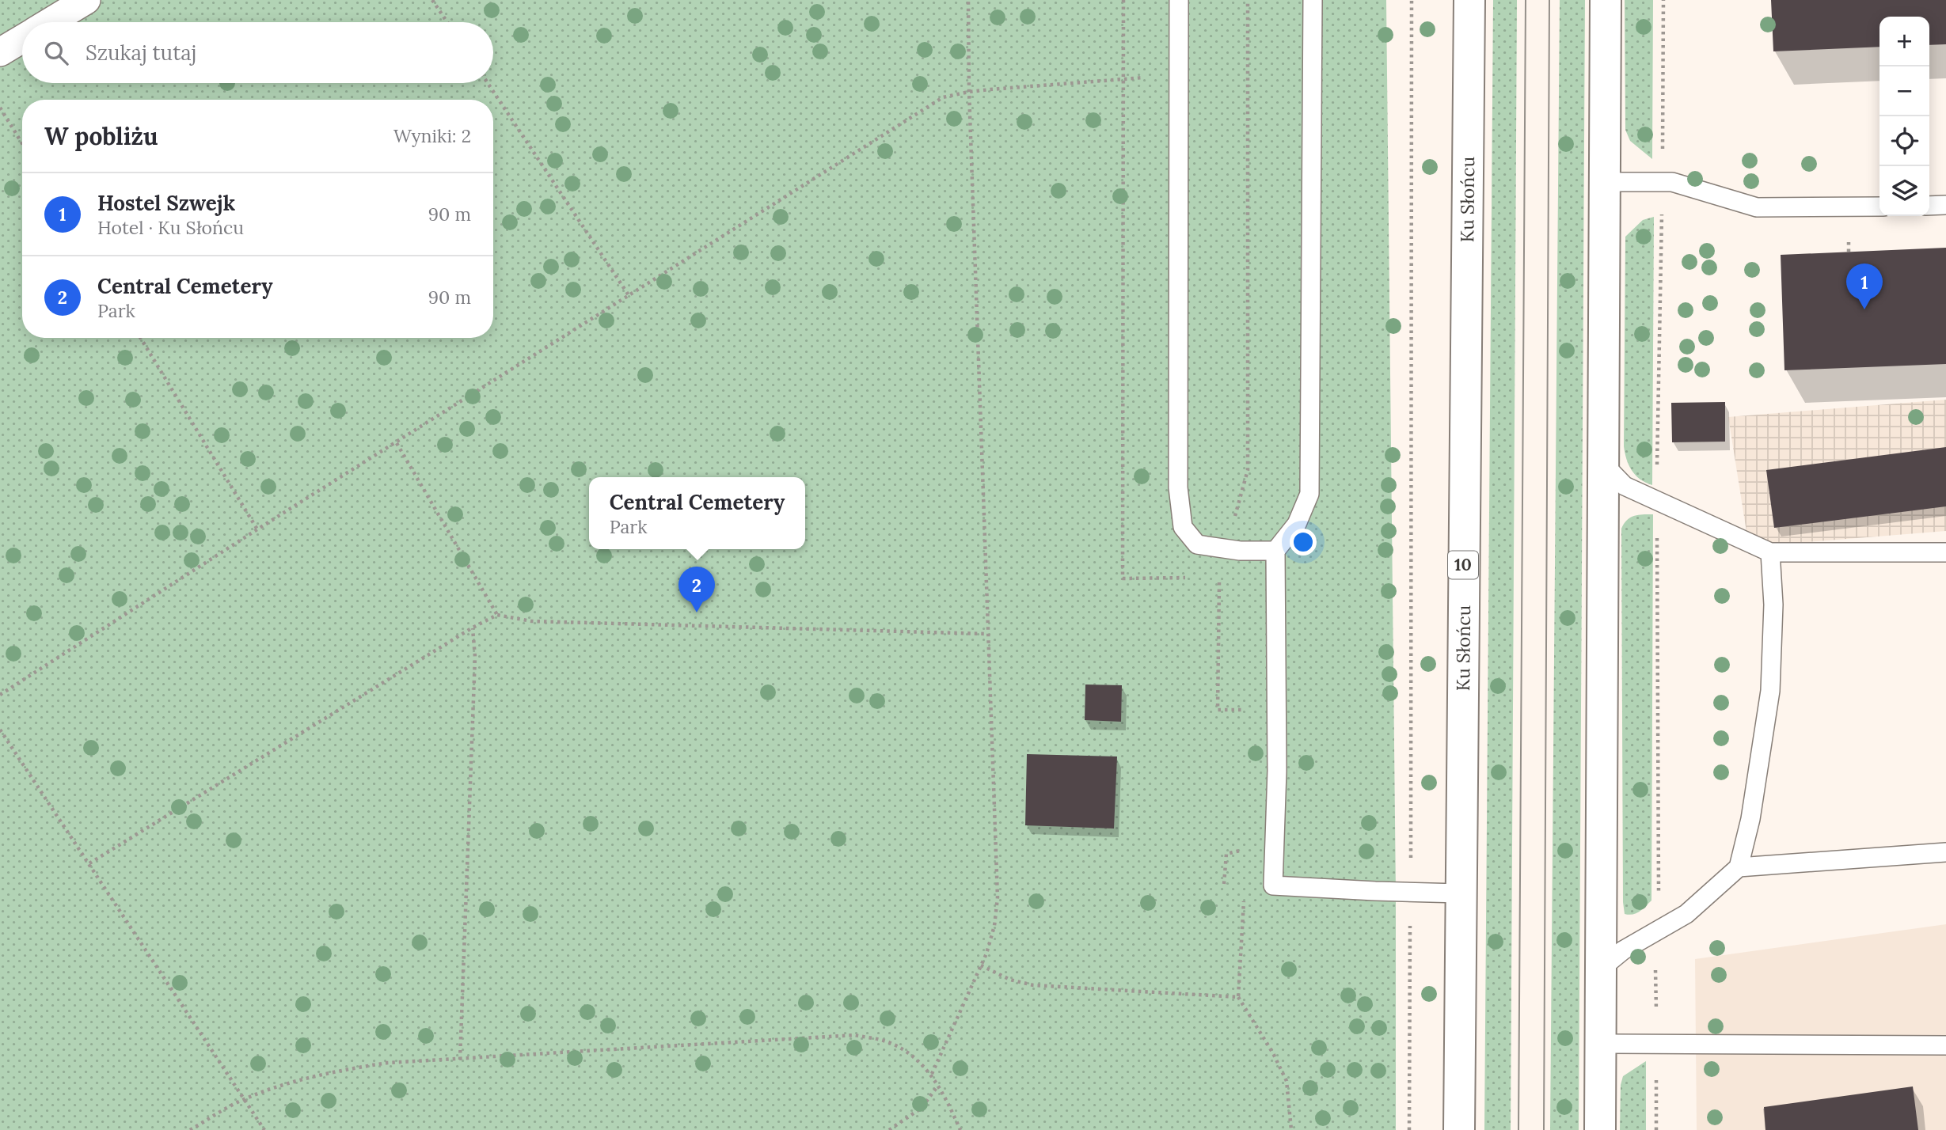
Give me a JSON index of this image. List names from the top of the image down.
{
  "streets": {
    "main road": ["Ku Słońcu", "10"]
  },
  "page": {
    "map_buttons": ["+", "−"],
    "search": "Szukaj tutaj",
    "heading": ["W pobliżu", "Wyniki: 2"],
    "list": [
      {
        "mark": "1",
        "name": "Hostel Szwejk",
        "note": "Hotel · Ku Słońcu",
        "value": "90 m"
      },
      {
        "mark": "2",
        "name": "Central Cemetery",
        "note": "Park",
        "value": "90 m"
      }
    ],
    "pins": ["1", "2"],
    "popup": ["Central Cemetery", "Park"]
  }
}
